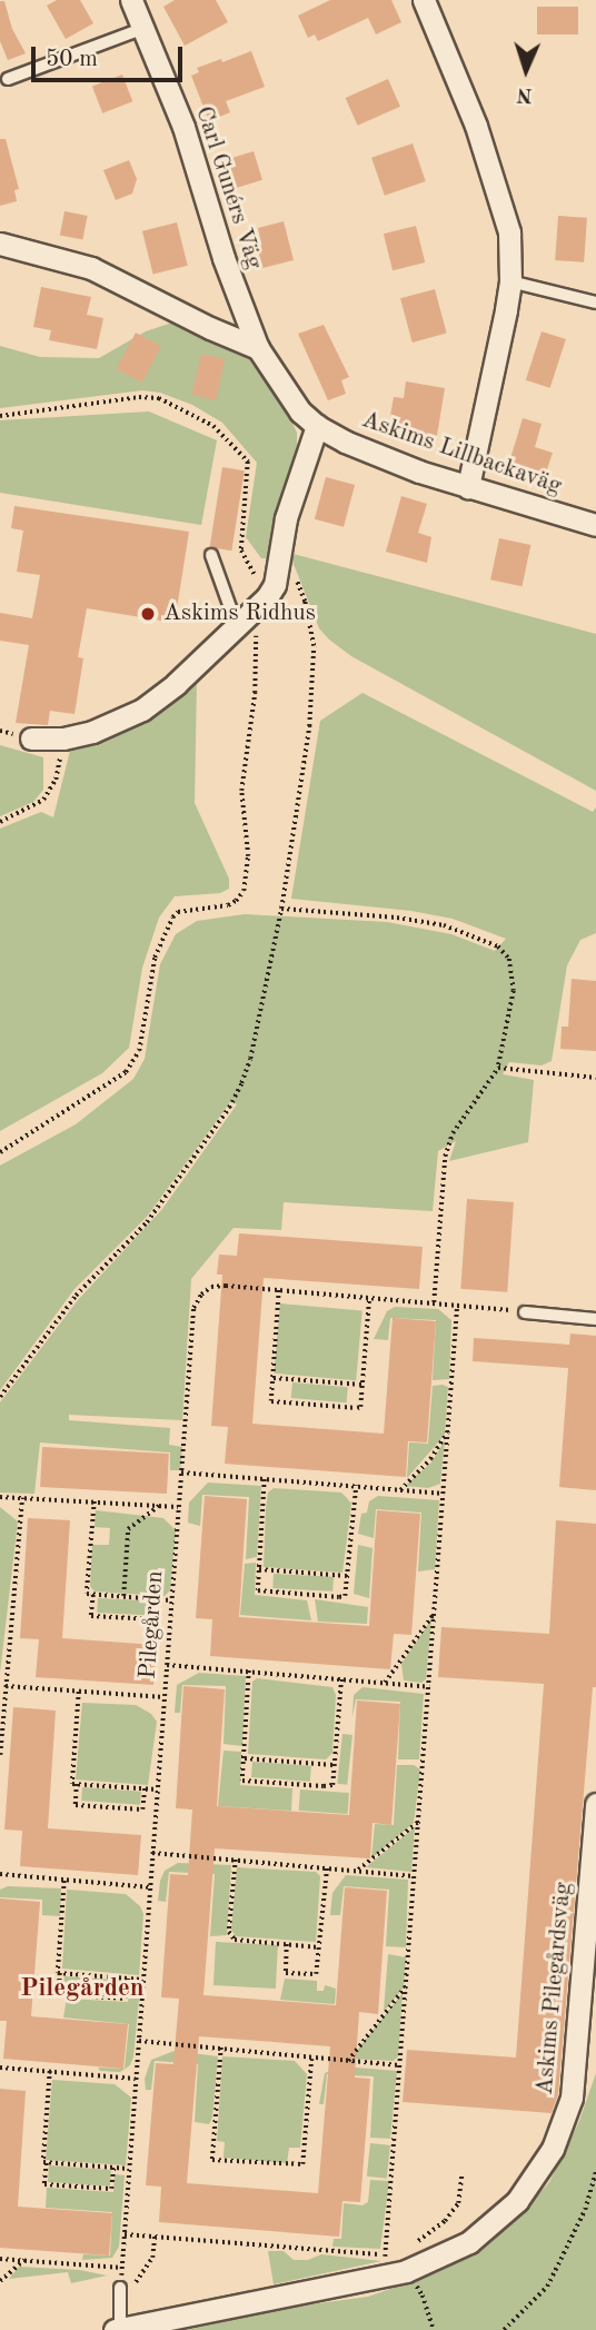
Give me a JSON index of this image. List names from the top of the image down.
{
  "streets": {
    "street": ["Carl Gunérs Väg", "Askims Lillbackaväg", "Askims Pilegårdsväg"],
    "path": ["Pilegården"]
  },
  "crossings": [
    ["Carl Gunérs Väg", "Askims Lillbackaväg"]
  ],
  "districts": ["Pilegården"],
  "places": ["Askims Ridhus"],
  "scale_bar": "50 m",
  "north": "bottom"
}
